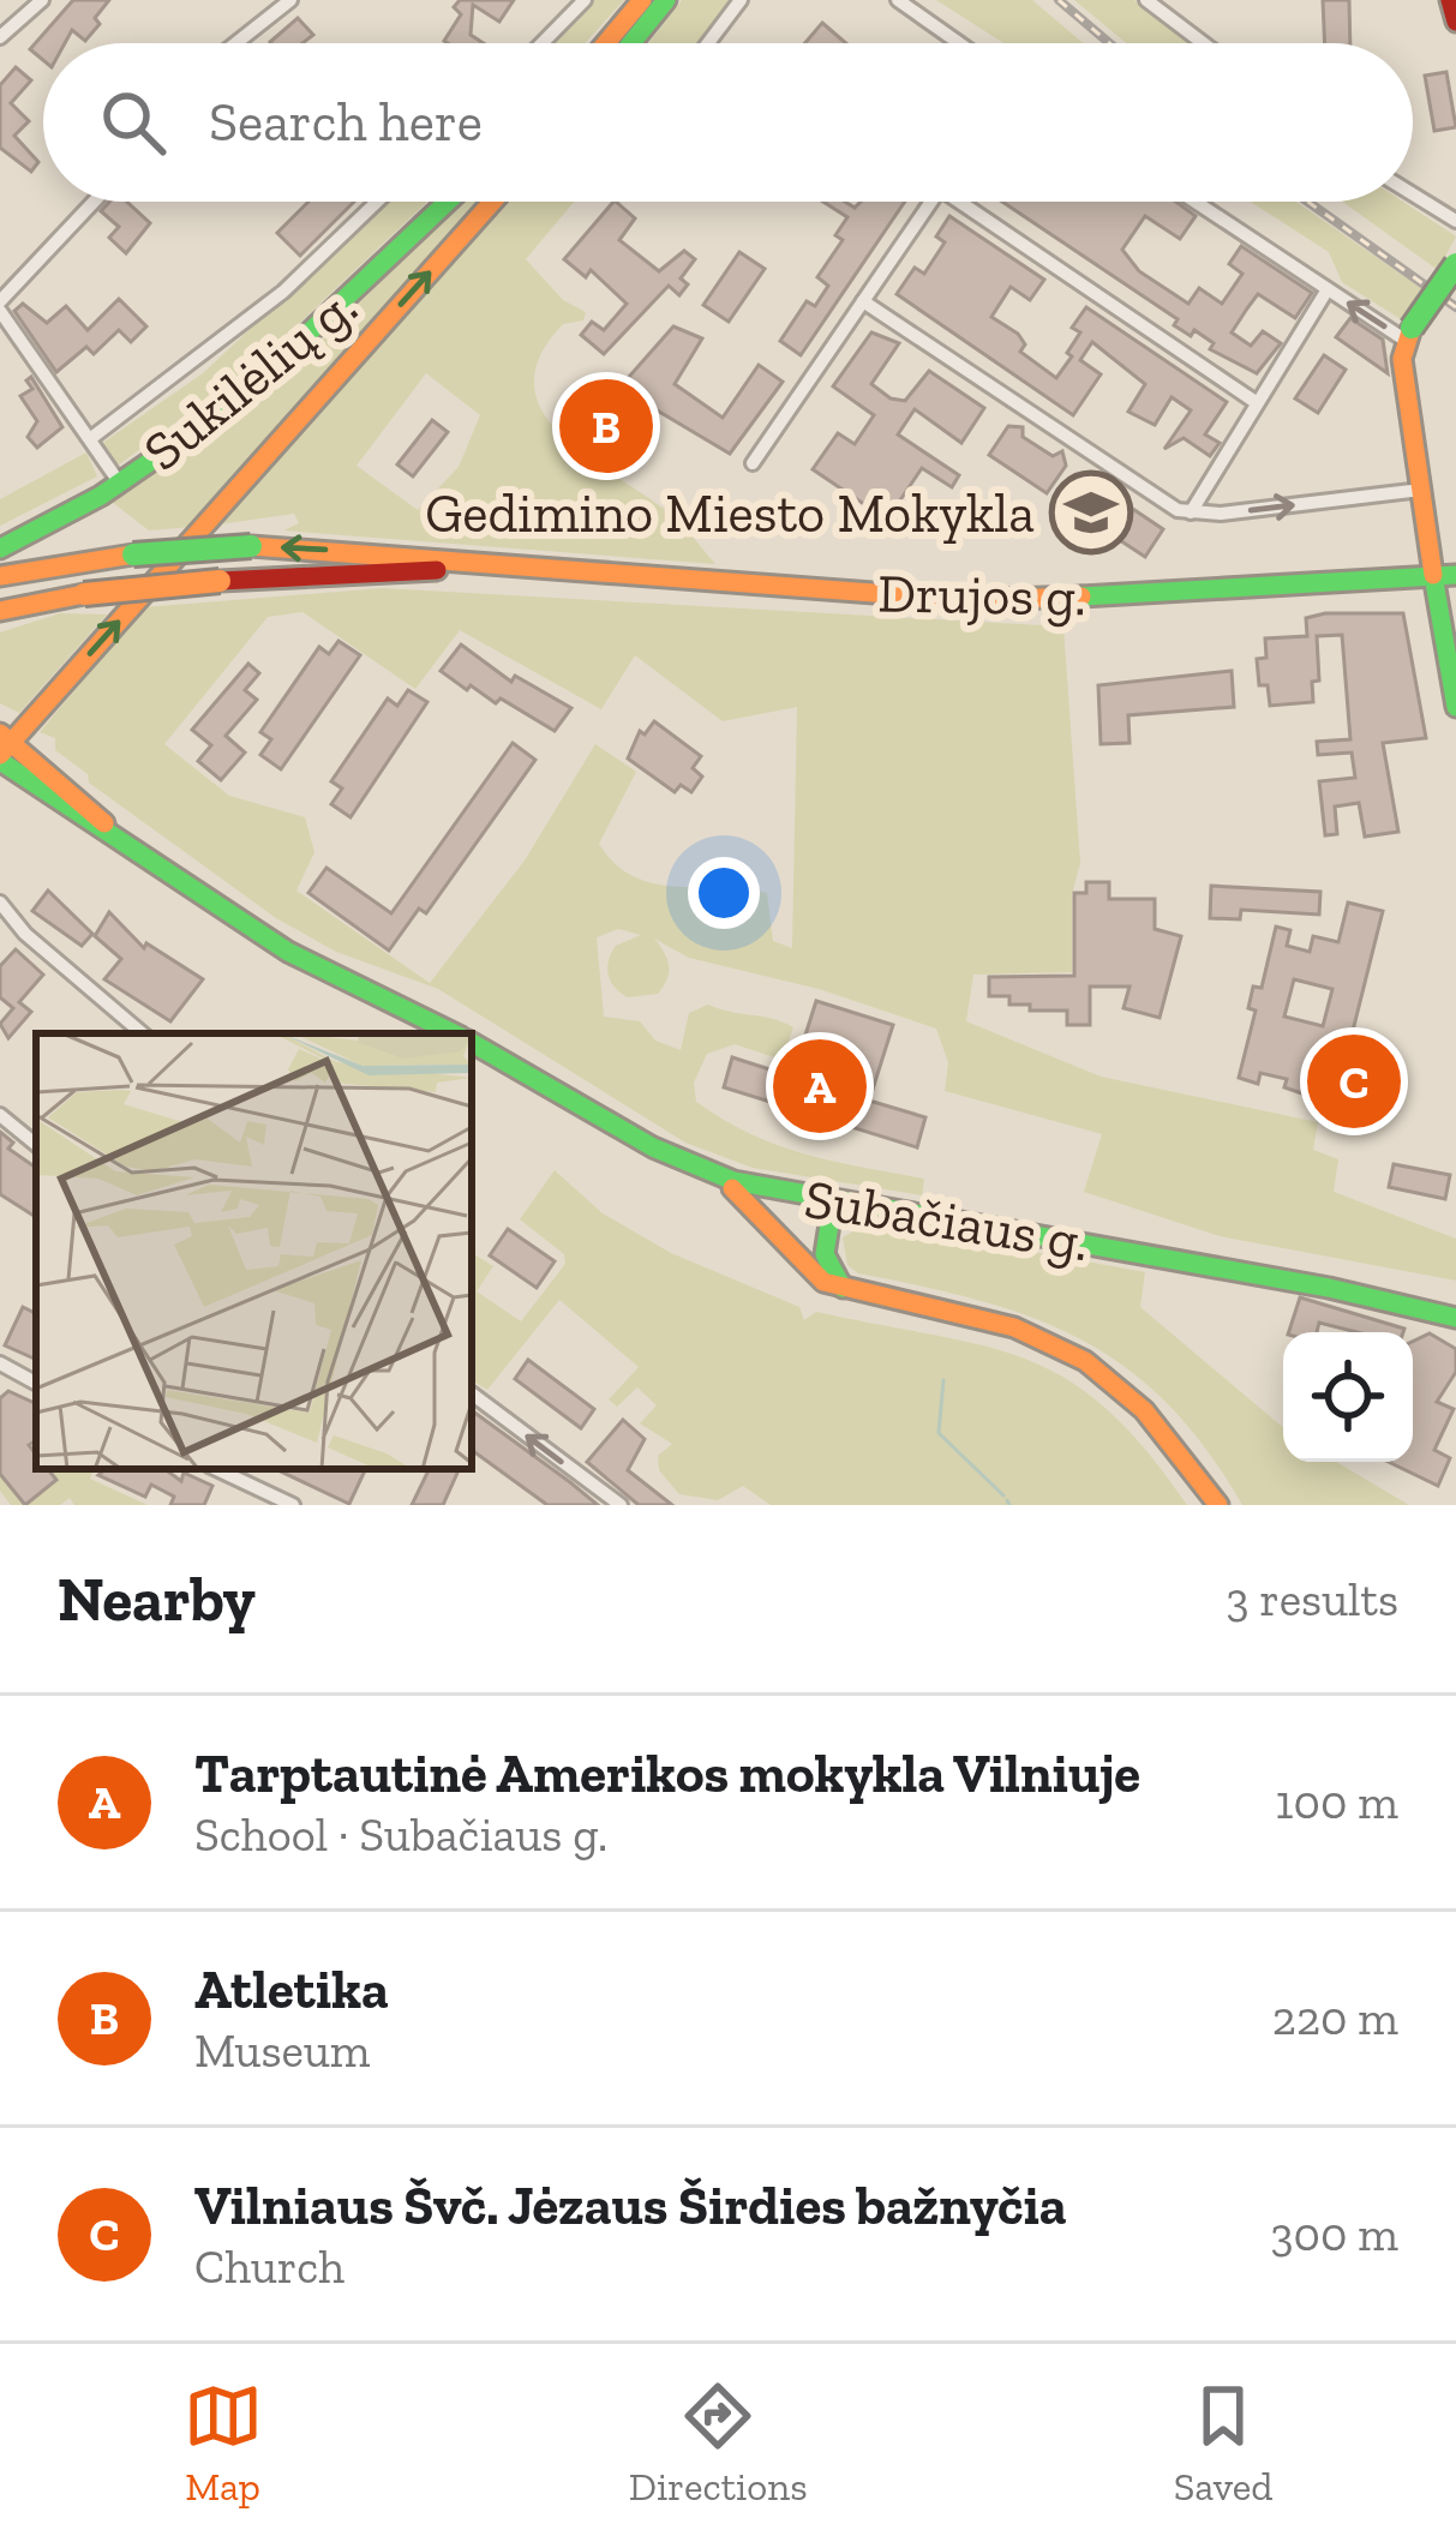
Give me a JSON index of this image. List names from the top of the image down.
{
  "streets": {
    "main road": ["Sukilėlių g.", "Drujos g.", "Subačiaus g."]
  },
  "places": {
    "school or university": ["Gedimino Miesto Mokykla"]
  },
  "page": {
    "search": "Search here",
    "pins": ["B", "C", "A"],
    "heading": ["Nearby", "3 results"],
    "list": [
      {
        "mark": "A",
        "name": "Tarptautinė Amerikos mokykla Vilniuje",
        "note": "School · Subačiaus g.",
        "value": "100 m"
      },
      {
        "mark": "B",
        "name": "Atletika",
        "note": "Museum",
        "value": "220 m"
      },
      {
        "mark": "C",
        "name": "Vilniaus Švč. Jėzaus Širdies bažnyčia",
        "note": "Church",
        "value": "300 m"
      }
    ],
    "nav": ["Map", "Directions", "Saved"]
  }
}
